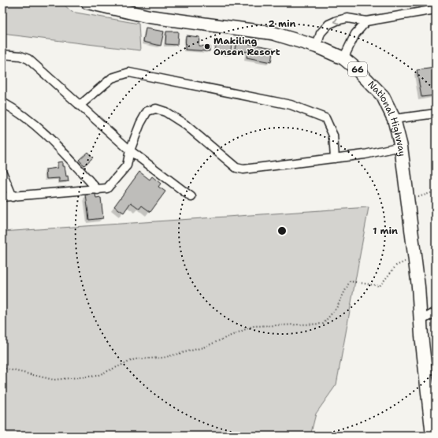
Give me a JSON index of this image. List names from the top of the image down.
{
  "streets": {
    "main road": ["66", "National Highway"]
  },
  "places": ["Makiling Onsen Resort"],
  "rings": ["2 min", "1 min"]
}
